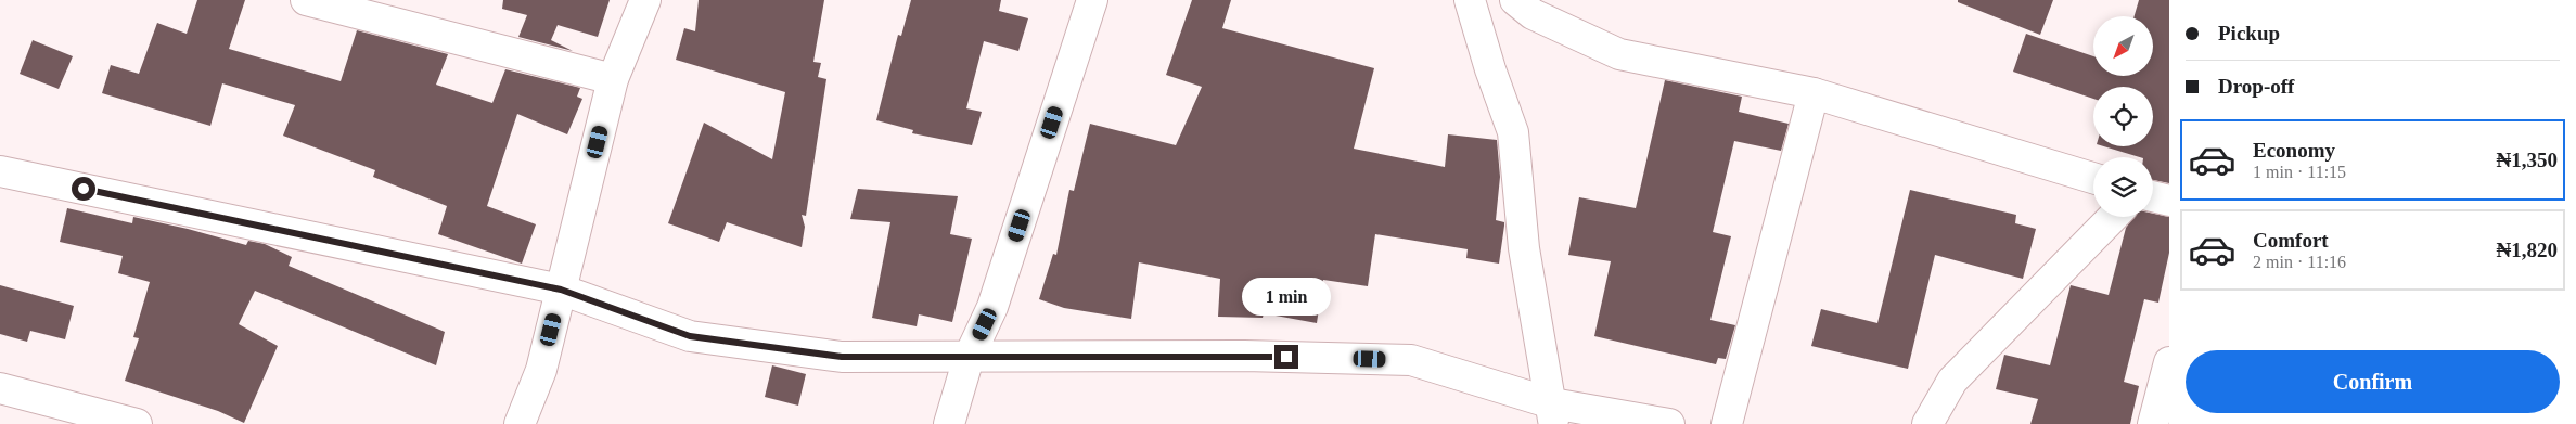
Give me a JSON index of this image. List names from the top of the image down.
{
  "north": "bottom left",
  "page": {
    "banner": ["Pickup", "Drop-off"],
    "list": [
      {
        "name": "Economy",
        "note": "1 min · 11:15",
        "value": "₦1,350"
      },
      {
        "name": "Comfort",
        "note": "2 min · 11:16",
        "value": "₦1,820"
      }
    ],
    "bubble": "1 min",
    "buttons": "Confirm"
  }
}
